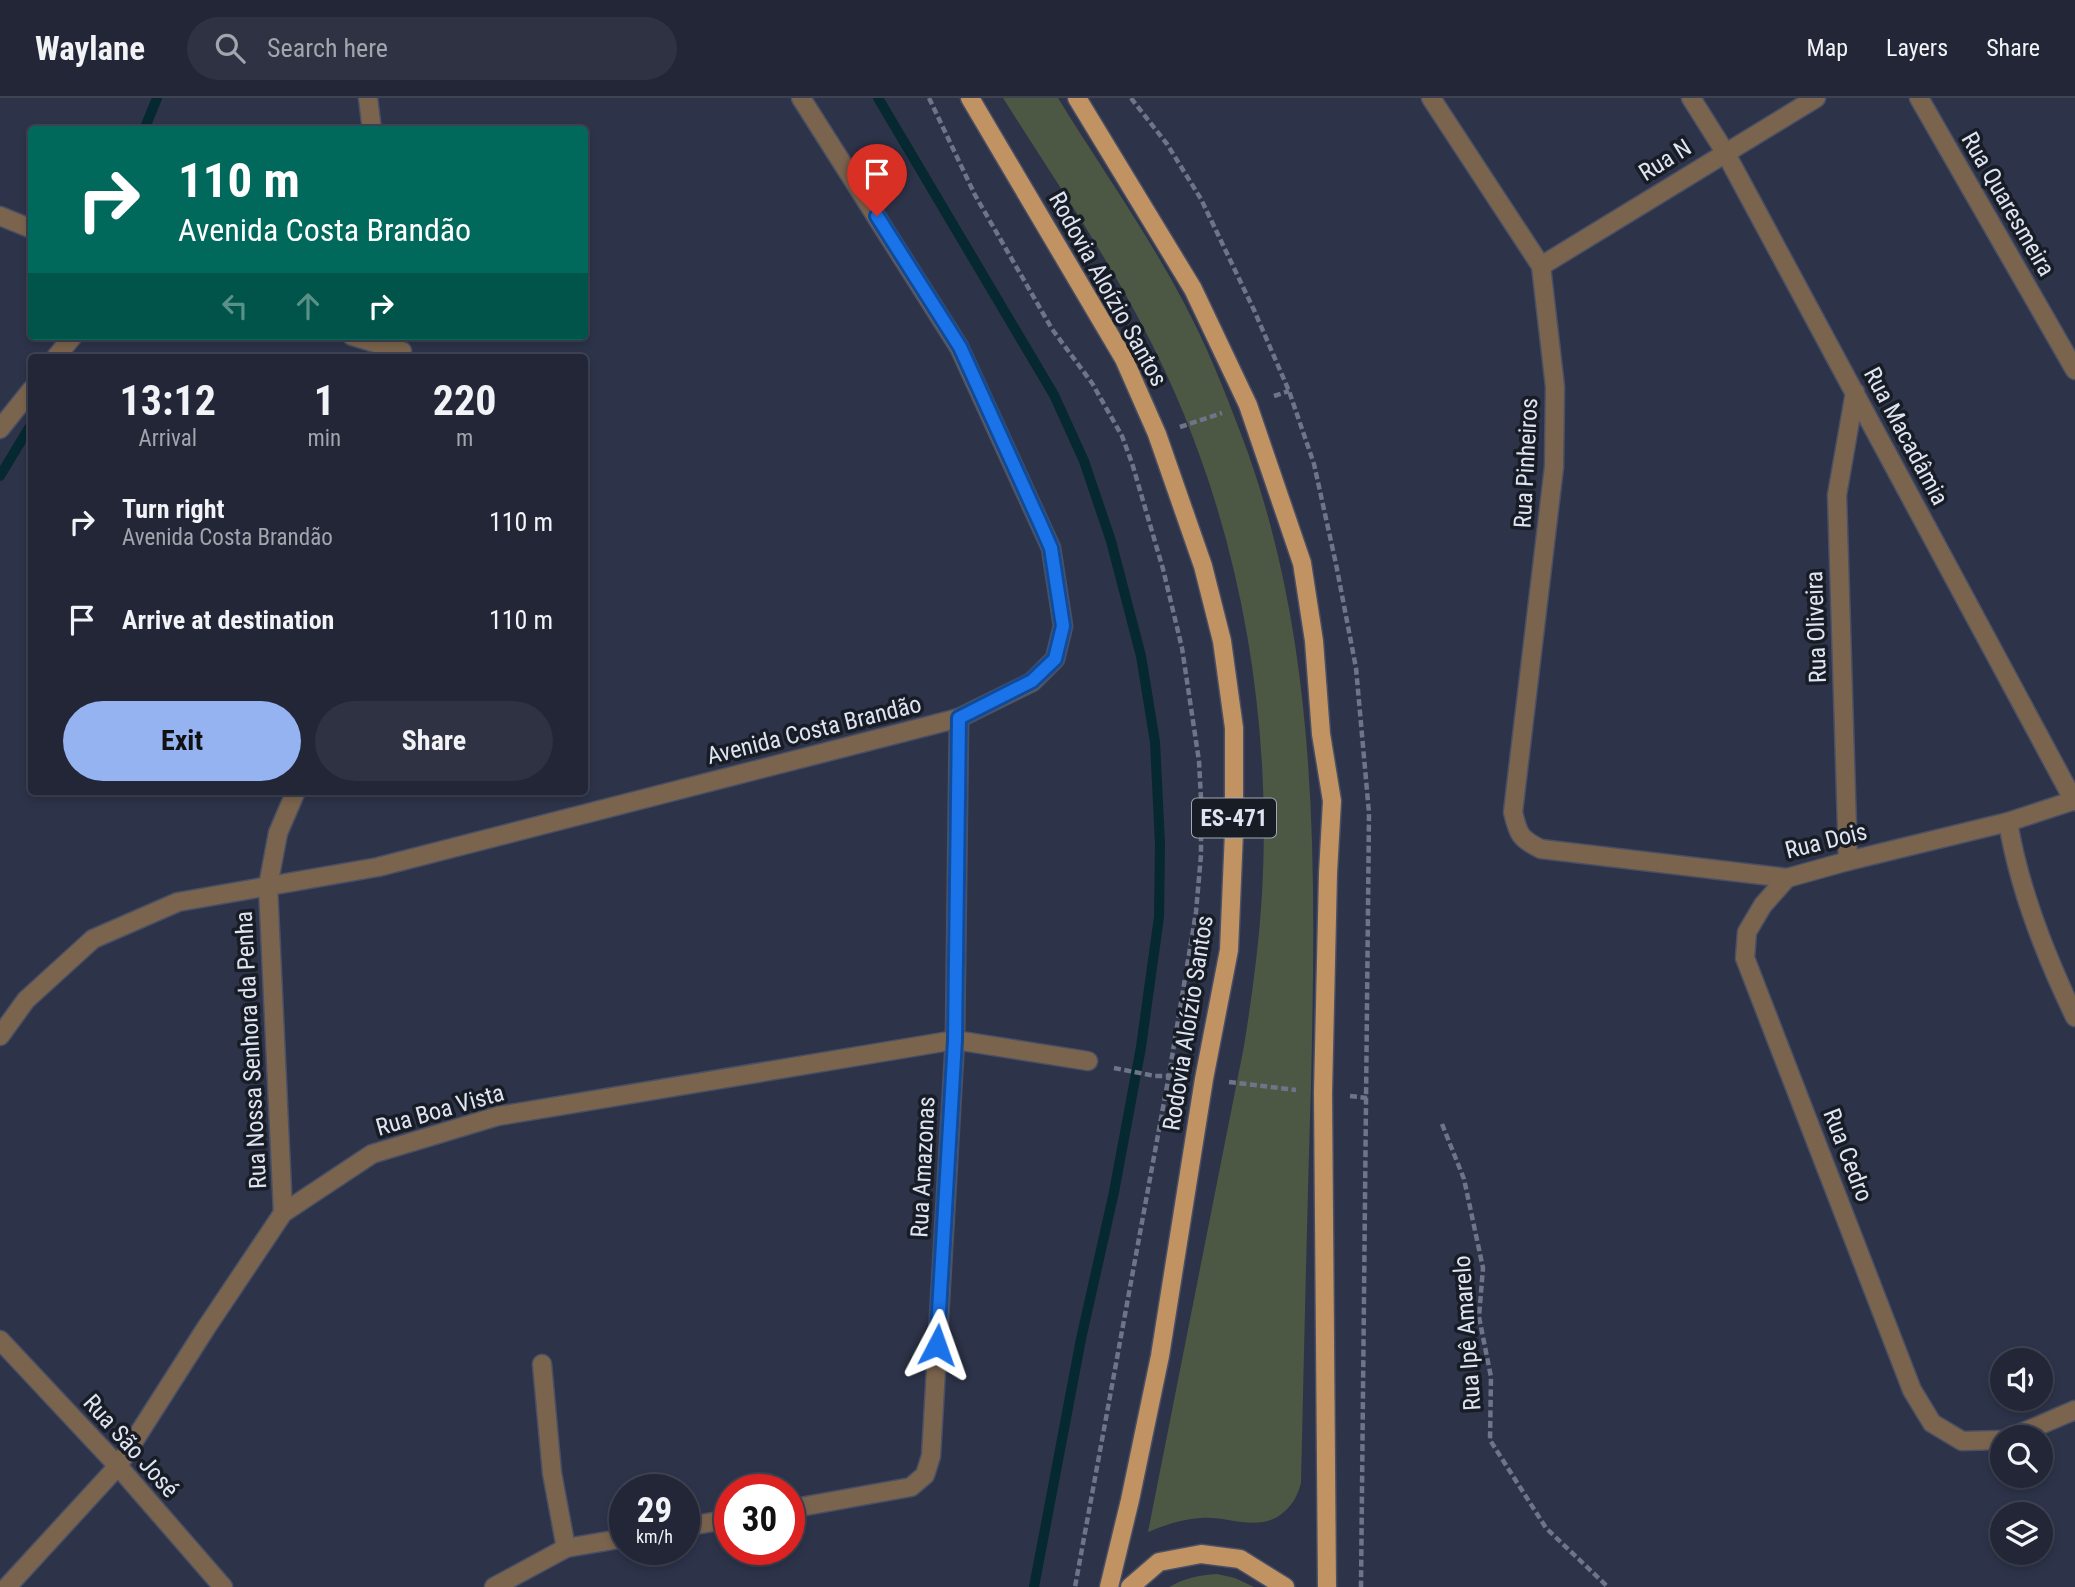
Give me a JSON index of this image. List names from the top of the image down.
{
  "streets": {
    "main road": ["Rodovia Aloízio Santos", "ES-471"],
    "street": [
      "Rua N",
      "Rua Quaresmeira",
      "Rua Macadâmia",
      "Rua Pinheiros",
      "Rua Oliveira",
      "Avenida Costa Brandão",
      "Rua Dois",
      "Rua Nossa Senhora da Penha",
      "Rua Boa Vista",
      "Rua Cedro",
      "Rua Amazonas",
      "Rua São José"
    ],
    "path": ["Rua Ipê Amarelo"]
  },
  "crossings": [
    ["Rua N", "Rua Macadâmia"],
    ["Rua N", "Rua Pinheiros"],
    ["Rua Macadâmia", "Rua Oliveira"],
    ["Rua Macadâmia", "Rua Dois"],
    ["Rua Pinheiros", "Rua Dois"],
    ["Rua Oliveira", "Rua Dois"],
    ["Avenida Costa Brandão", "Rua Nossa Senhora da Penha"],
    ["Avenida Costa Brandão", "Rua Amazonas"],
    ["Rua Dois", "Rua Cedro"],
    ["Rua Nossa Senhora da Penha", "Rua Boa Vista"],
    ["Rua Boa Vista", "Rua Amazonas"],
    ["Rua Boa Vista", "Rua São José"]
  ],
  "page": {
    "header": "Waylane",
    "search": "Search here",
    "nav": ["Map", "Layers", "Share"],
    "turn": ["110 m", "Avenida Costa Brandão"],
    "eta": [
      "13:12",
      "Arrival",
      "1",
      "min",
      "220",
      "m"
    ],
    "list": [
      {
        "name": "Turn right",
        "note": "Avenida Costa Brandão",
        "value": "110 m"
      },
      {
        "name": "Arrive at destination",
        "value": "110 m"
      }
    ],
    "buttons": ["Exit", "Share"],
    "speed": "29 km/h",
    "limit": "30"
  }
}
